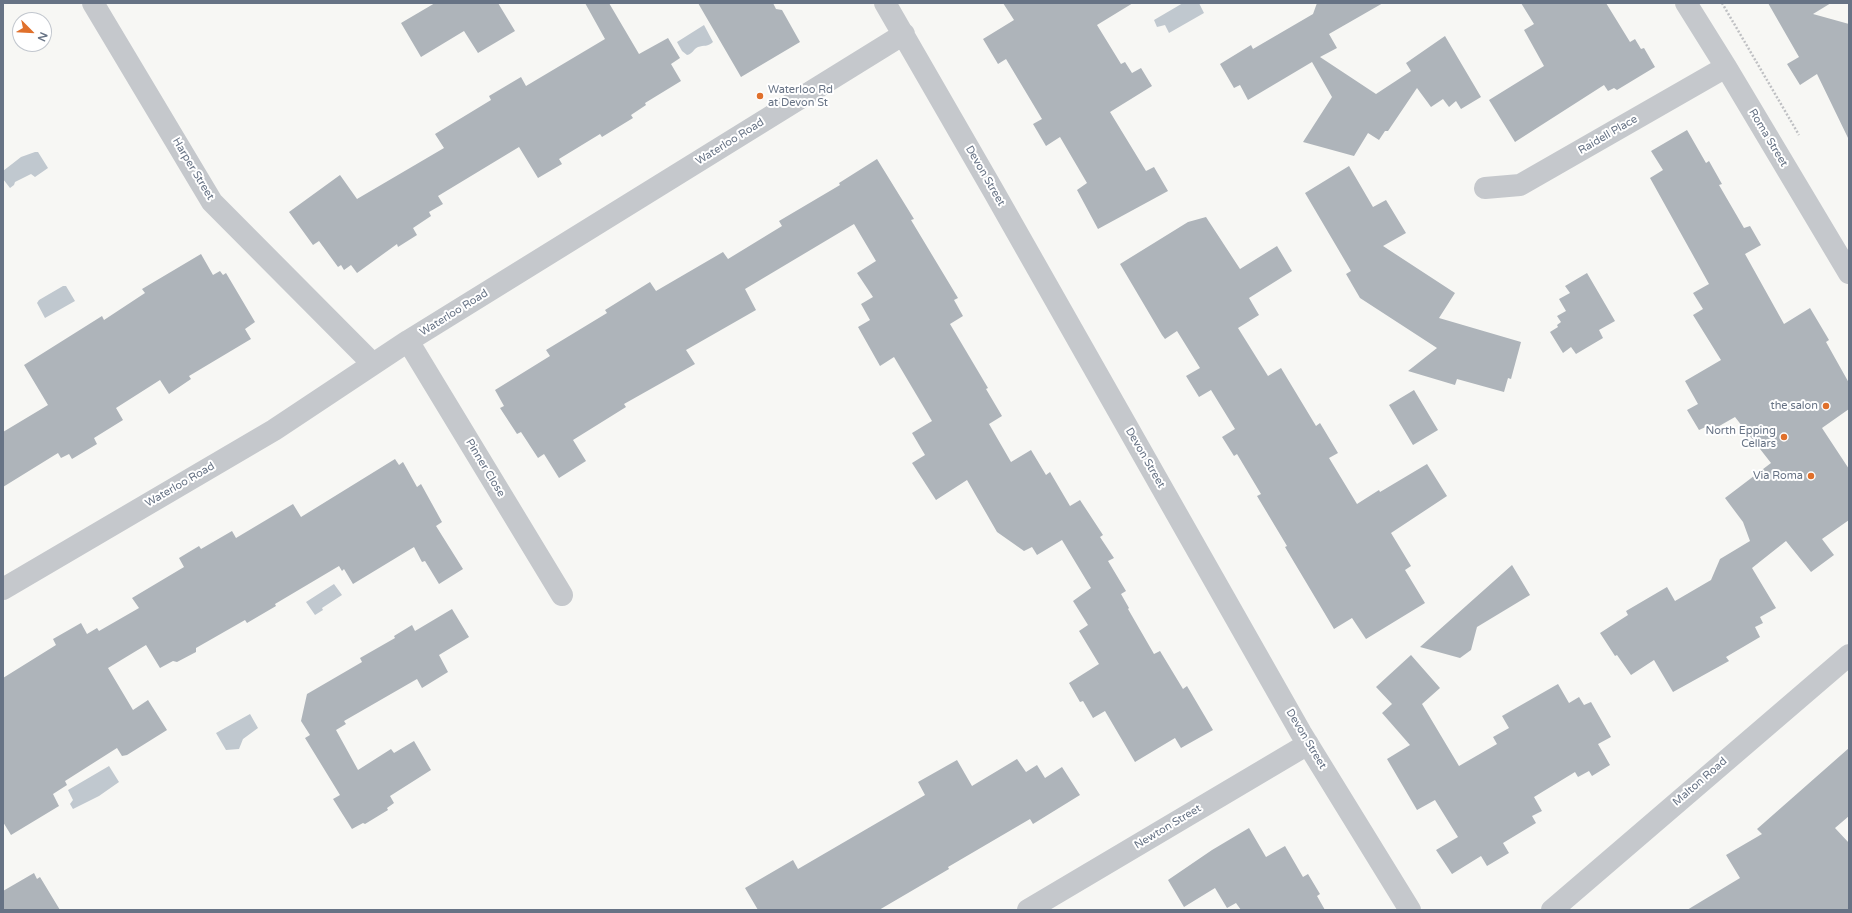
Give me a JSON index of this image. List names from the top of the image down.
{
  "streets": {
    "street": [
      "Raidell Place",
      "Roma Street",
      "Waterloo Road",
      "Harper Street",
      "Devon Street",
      "Pinner Close",
      "Malton Road",
      "Newton Street"
    ]
  },
  "crossings": [
    ["Raidell Place", "Roma Street"],
    ["Waterloo Road", "Harper Street"],
    ["Waterloo Road", "Devon Street"],
    ["Waterloo Road", "Pinner Close"],
    ["Devon Street", "Newton Street"]
  ],
  "places": [
    "Waterloo Rd at Devon St",
    "the salon",
    "North Epping Cellars",
    "Via Roma"
  ],
  "north": "bottom right"
}
